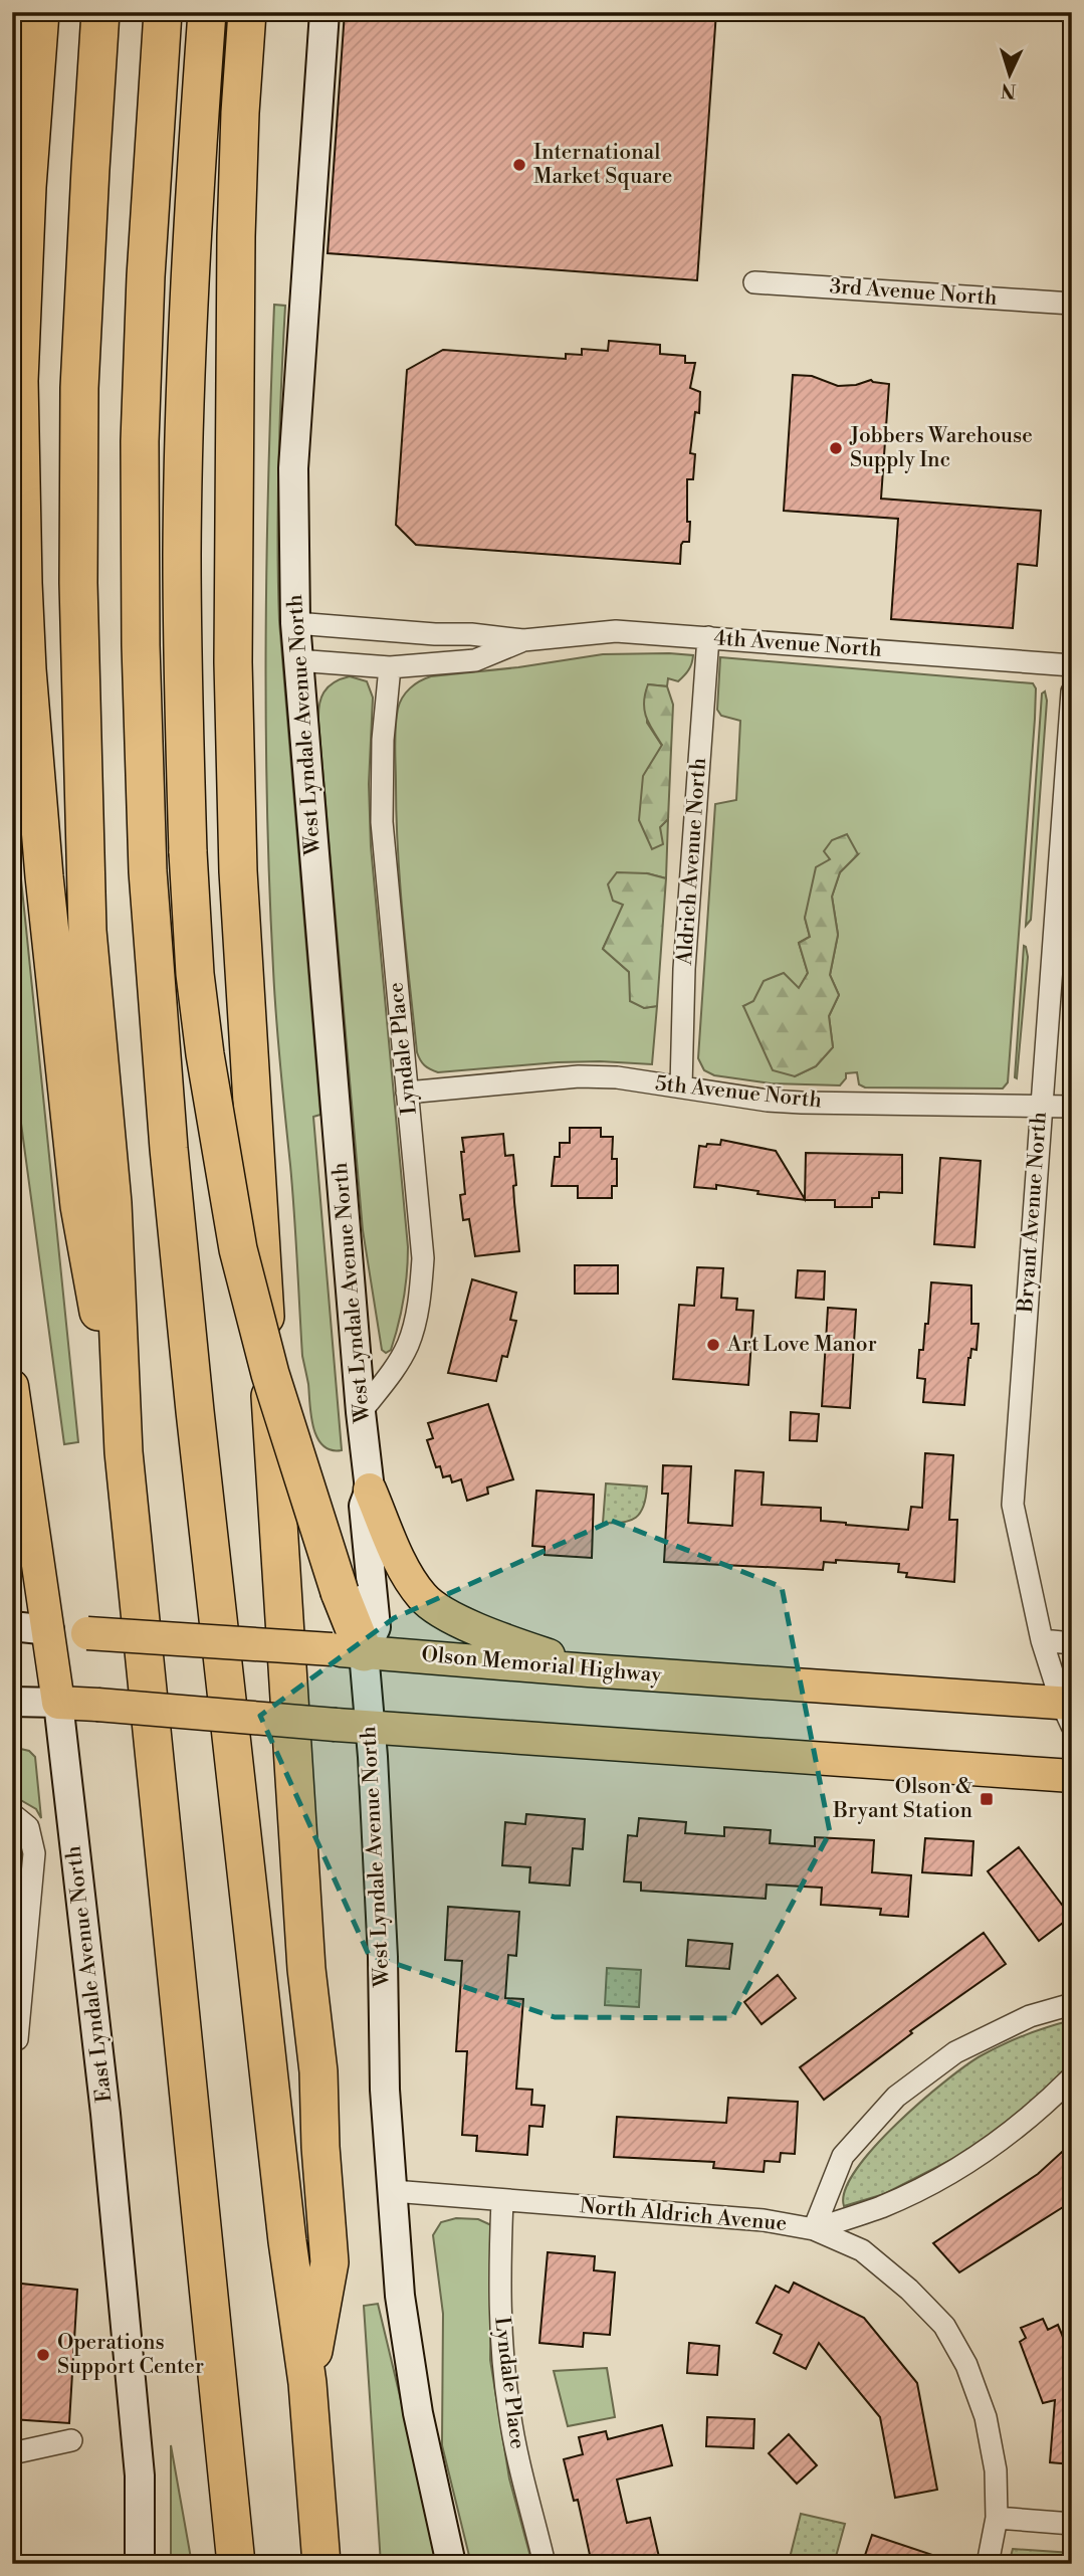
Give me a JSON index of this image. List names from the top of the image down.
{
  "streets": {
    "main road": ["West Lyndale Avenue North", "Olson Memorial Highway", "East Lyndale Avenue North"],
    "street": [
      "3rd Avenue North",
      "4th Avenue North",
      "Aldrich Avenue North",
      "Lyndale Place",
      "5th Avenue North",
      "Bryant Avenue North",
      "North Aldrich Avenue"
    ]
  },
  "crossings": [
    ["4th Avenue North", "West Lyndale Avenue North"],
    ["4th Avenue North", "Aldrich Avenue North"],
    ["4th Avenue North", "Lyndale Place"],
    ["West Lyndale Avenue North", "Lyndale Place"],
    ["West Lyndale Avenue North", "Olson Memorial Highway"],
    ["West Lyndale Avenue North", "North Aldrich Avenue"],
    ["Aldrich Avenue North", "5th Avenue North"],
    ["Lyndale Place", "5th Avenue North"],
    ["Lyndale Place", "North Aldrich Avenue"],
    ["5th Avenue North", "Bryant Avenue North"],
    ["Bryant Avenue North", "Olson Memorial Highway"],
    ["Olson Memorial Highway", "East Lyndale Avenue North"]
  ],
  "places": {
    "other": [
      "International Market Square",
      "Jobbers Warehouse Supply Inc",
      "Art Love Manor",
      "Operations Support Center"
    ],
    "transit": ["Olson & Bryant Station"]
  },
  "north": "bottom"
}
